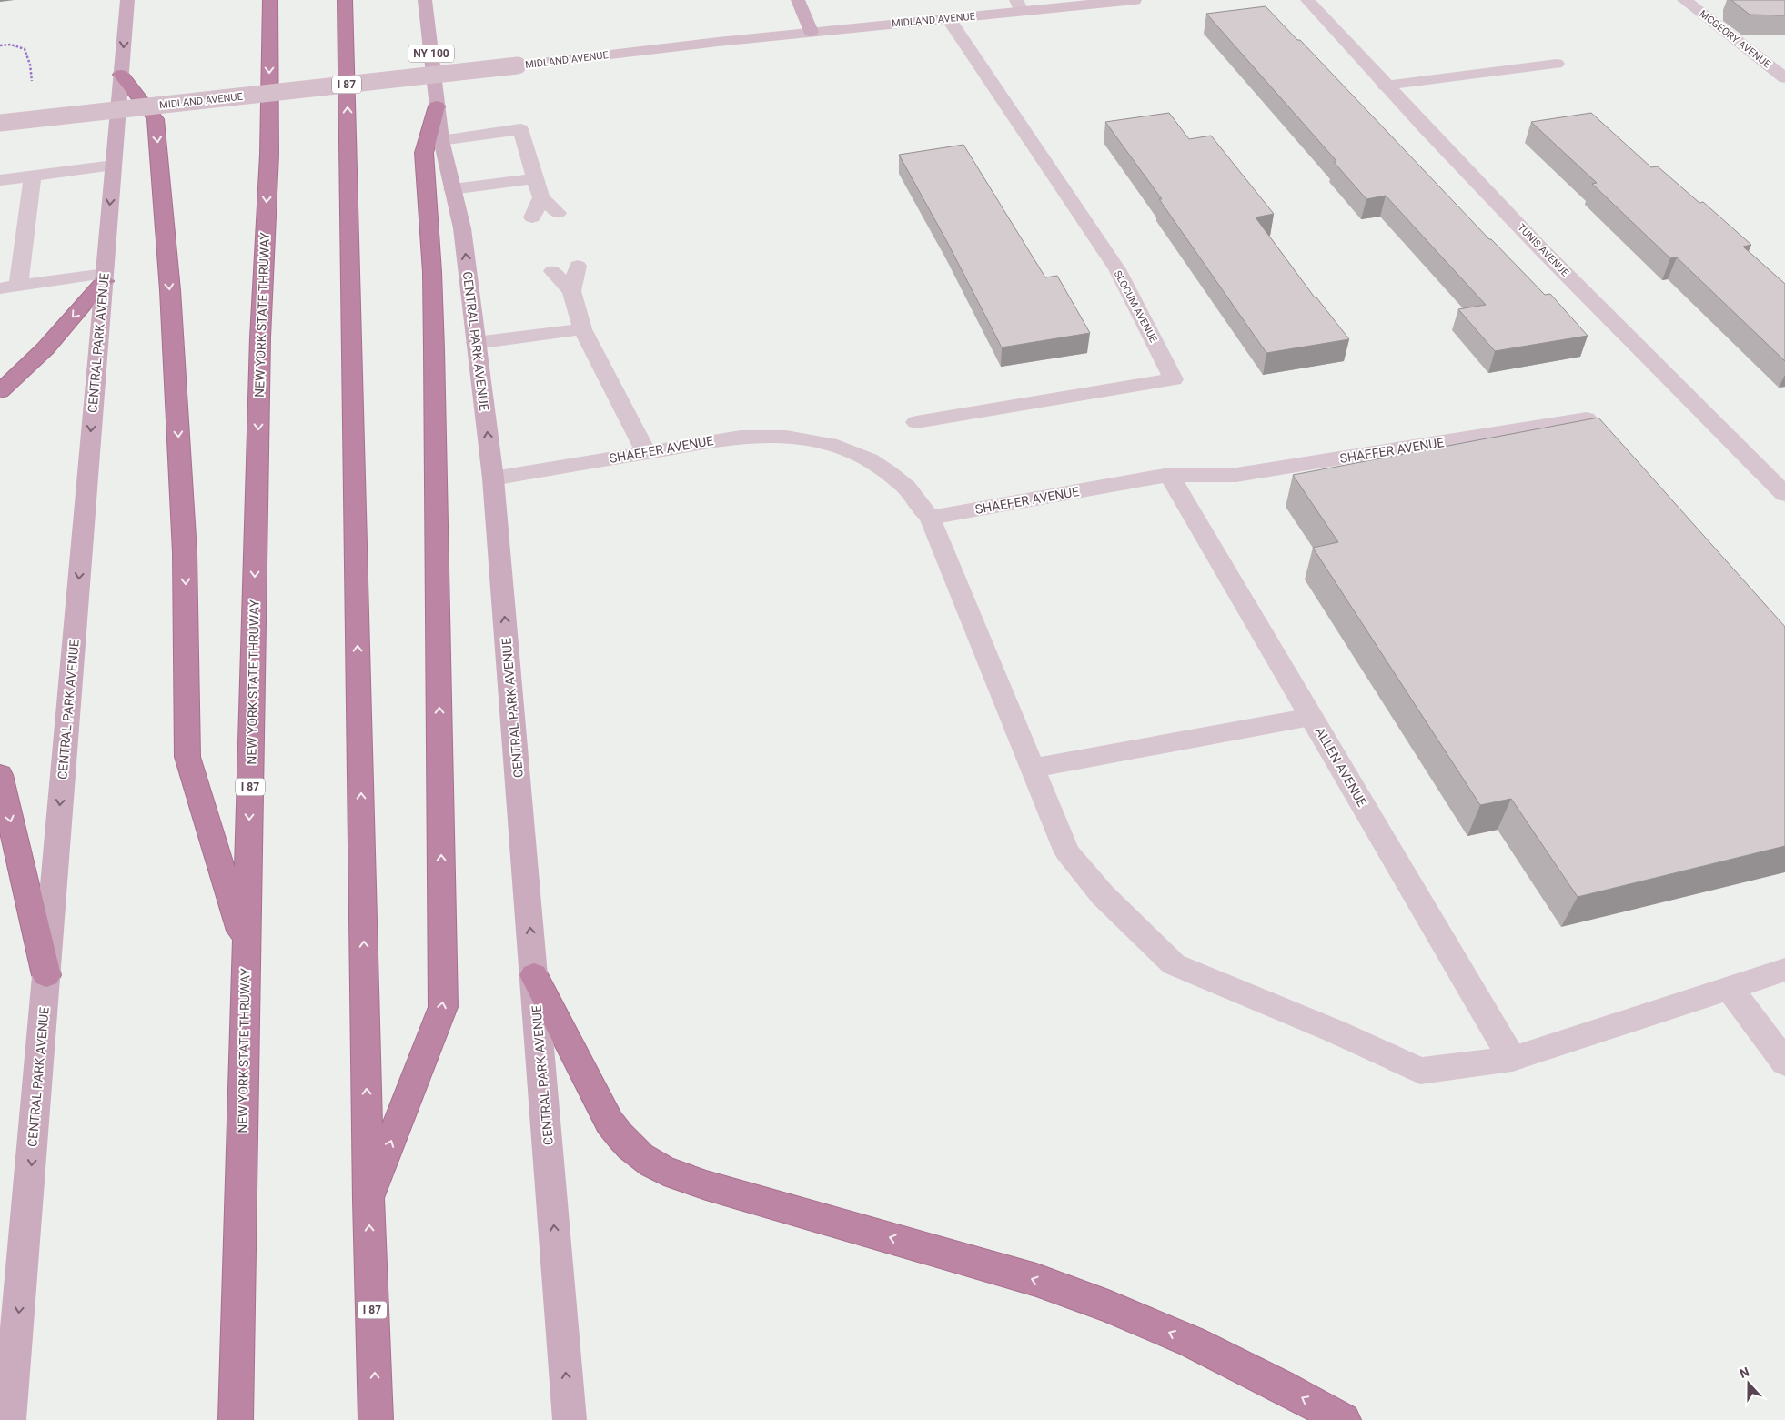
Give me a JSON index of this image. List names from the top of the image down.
{
  "streets": {
    "highway": ["I 87", "NEW YORK STATE THRUWAY"],
    "main road": ["NY 100", "CENTRAL PARK AVENUE"],
    "street": [
      "MIDLAND AVENUE",
      "MCGEORY AVENUE",
      "TUNIS AVENUE",
      "SLOCUM AVENUE",
      "SHAEFER AVENUE",
      "ALLEN AVENUE"
    ]
  },
  "crossings": [
    ["MIDLAND AVENUE", "SLOCUM AVENUE"],
    ["CENTRAL PARK AVENUE", "SHAEFER AVENUE"],
    ["SHAEFER AVENUE", "ALLEN AVENUE"]
  ],
  "north": "top"
}
